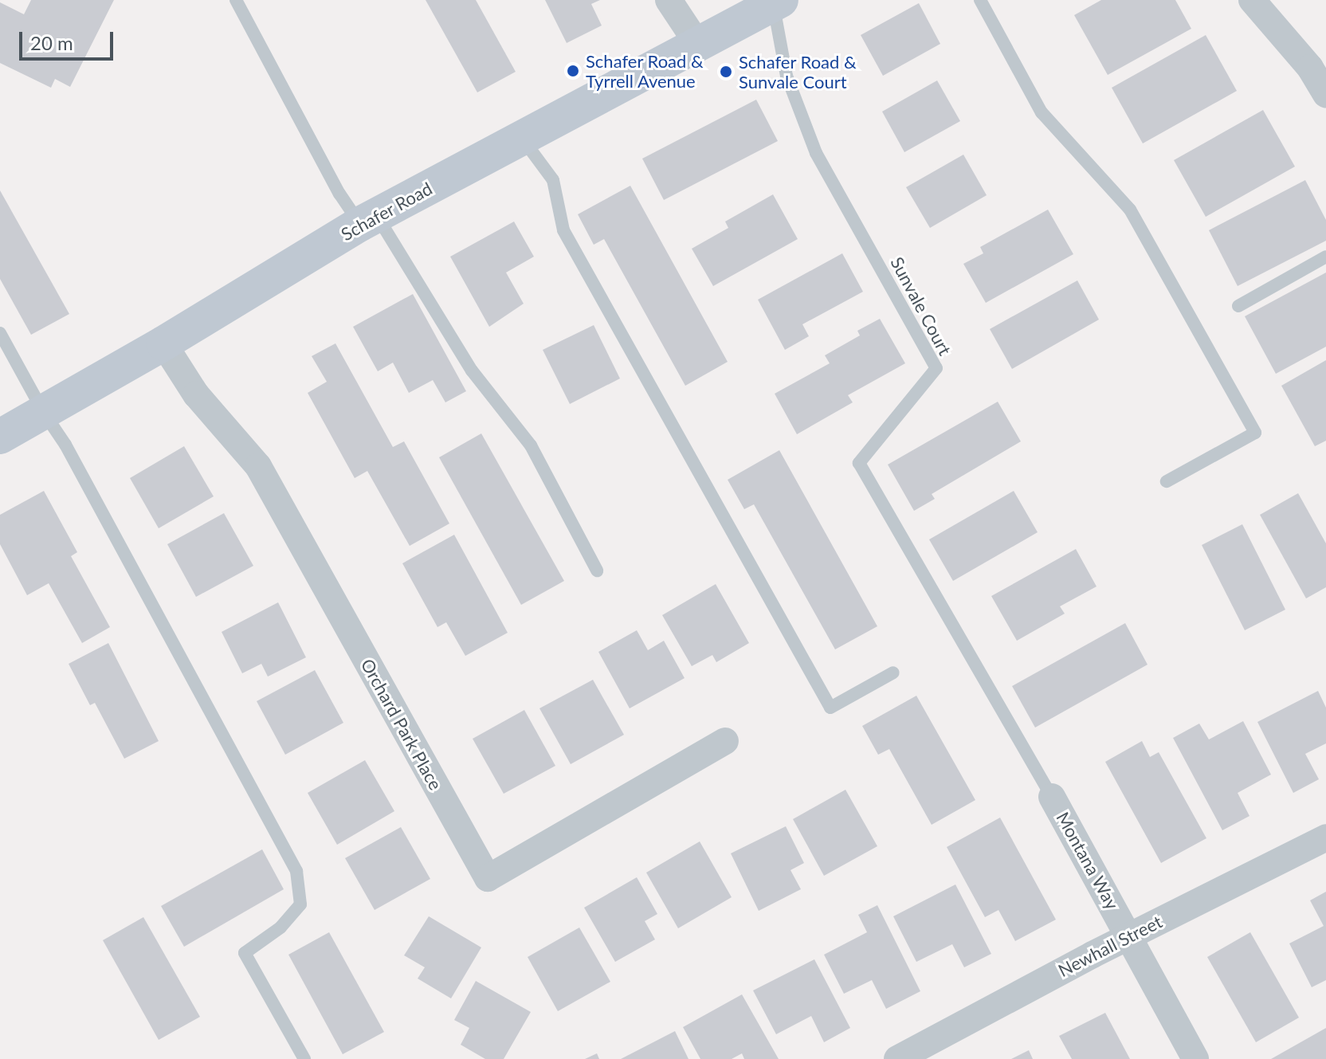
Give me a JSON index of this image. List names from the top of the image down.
{
  "streets": {
    "street": [
      "Schafer Road",
      "Orchard Park Place",
      "Montana Way",
      "Newhall Street"
    ],
    "lane": ["Sunvale Court"]
  },
  "crossings": [
    ["Schafer Road", "Sunvale Court"],
    ["Schafer Road", "Orchard Park Place"],
    ["Sunvale Court", "Montana Way"],
    ["Montana Way", "Newhall Street"]
  ],
  "places": ["Schafer Road & Tyrrell Avenue", "Schafer Road & Sunvale Court"],
  "scale_bar": "20 m"
}
